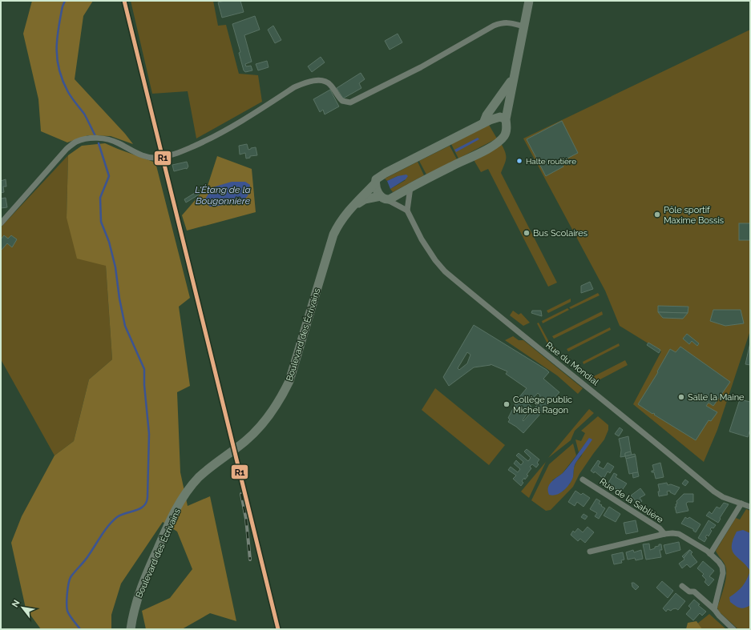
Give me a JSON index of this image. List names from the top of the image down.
{
  "streets": {
    "main road": ["Boulevard des Écrivains"],
    "street": ["Rue du Mondial", "Rue de la Sablière"]
  },
  "water": ["L'Étang de la Bougonnière"],
  "places": [
    "Halte routière",
    "Pôle sportif Maxime Bossis",
    "Bus Scolaires",
    "Salle la Maine",
    "Collège public Michel Ragon"
  ],
  "lines": ["transit line R1"],
  "north": "top left"
}
